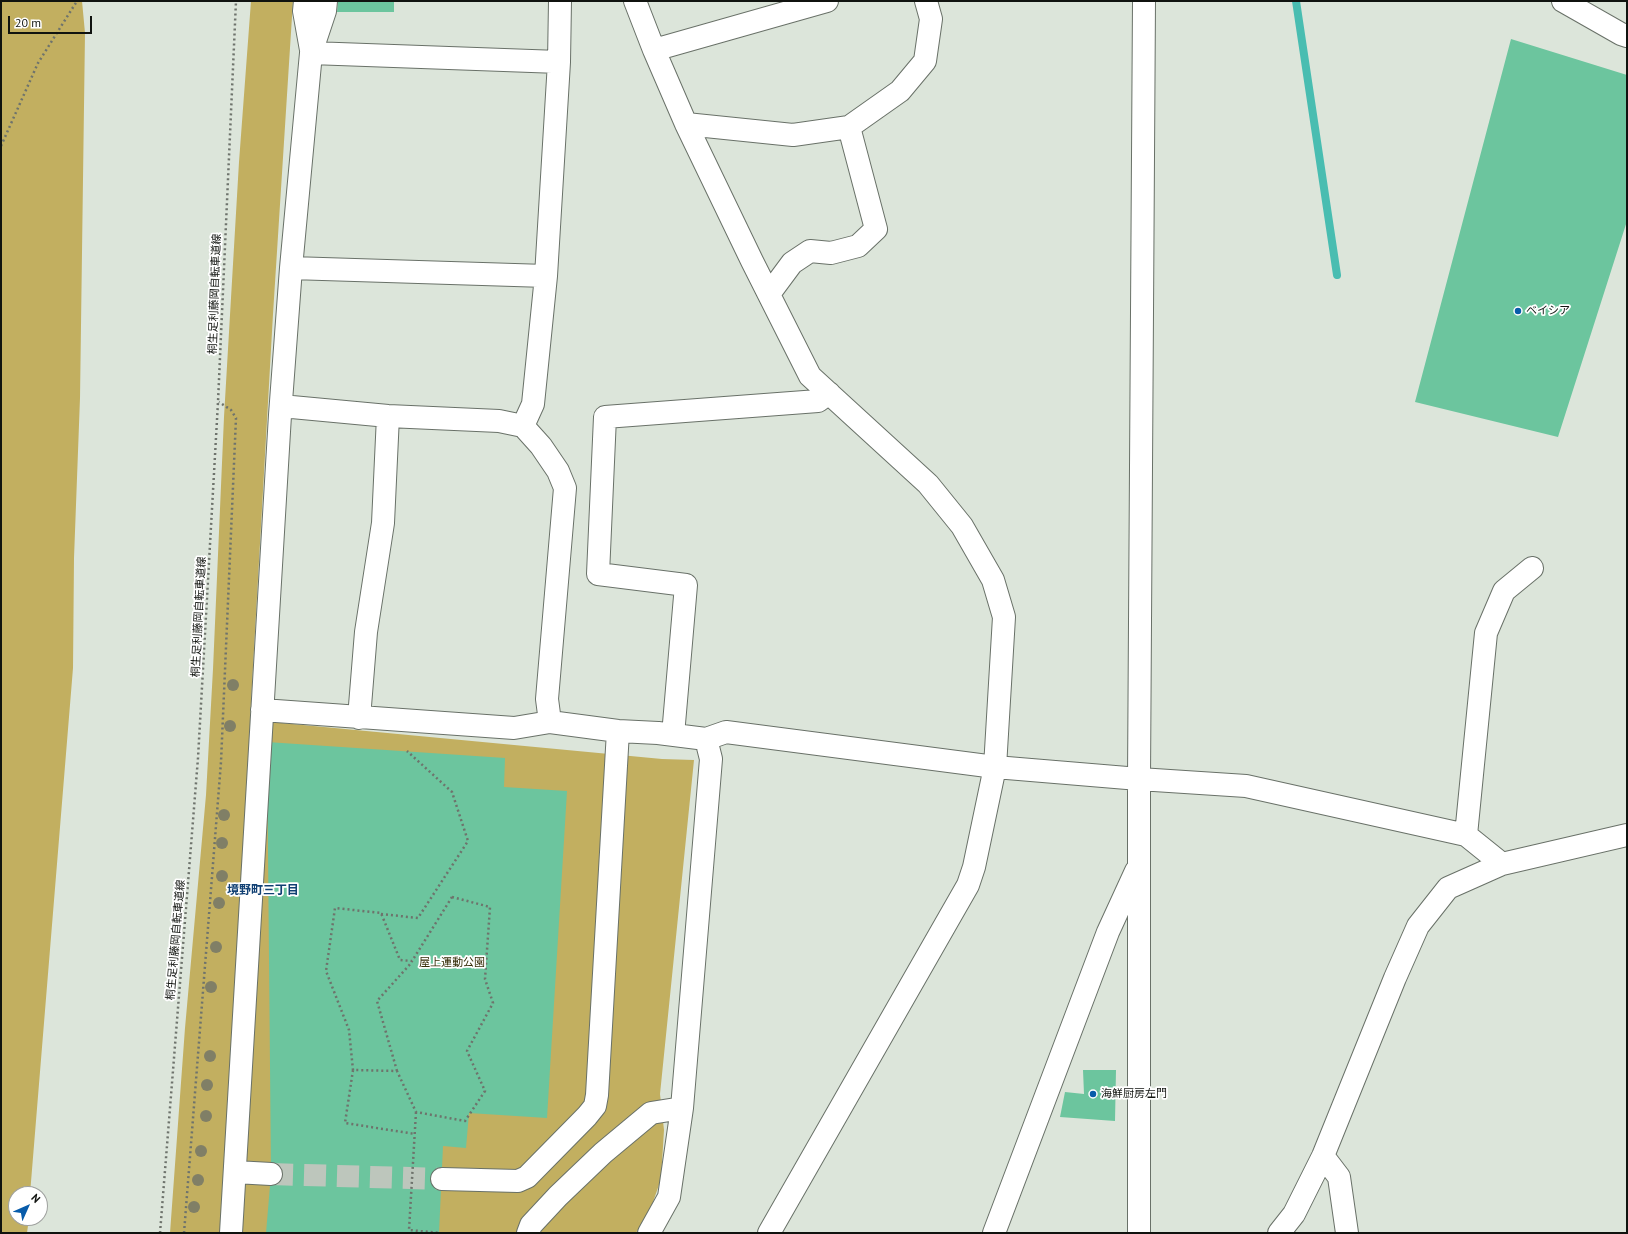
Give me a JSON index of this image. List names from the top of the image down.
{
  "streets": {
    "path": ["桐生足利藤岡自転車道線"]
  },
  "districts": ["境野町三丁目"],
  "parks": ["屋上運動公園"],
  "places": ["ベイシア", "海鮮厨房左門"],
  "scale_bar": "20 m",
  "north": "top right"
}
